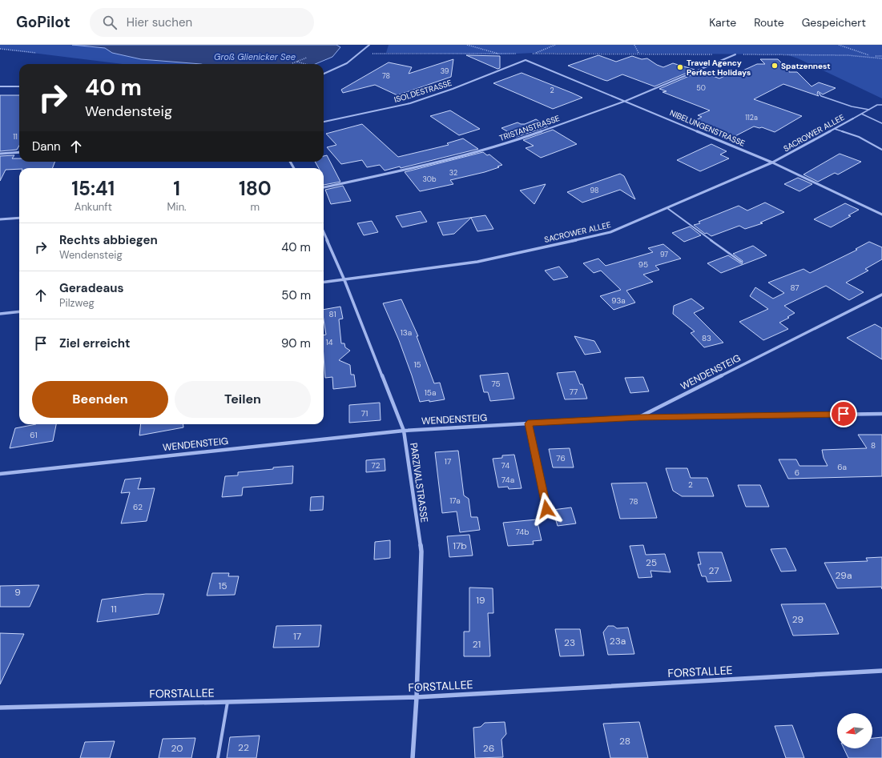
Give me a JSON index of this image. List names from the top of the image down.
{
  "streets": {
    "street": [
      "ISOLDESTRASSE",
      "TRISTANSTRASSE",
      "NIBELUNGENSTRASSE",
      "SACROWER ALLEE",
      "WENDENSTEIG",
      "PARZIVALSTRASSE",
      "FORSTALLEE"
    ]
  },
  "crossings": [
    ["ISOLDESTRASSE", "NIBELUNGENSTRASSE"],
    ["TRISTANSTRASSE", "NIBELUNGENSTRASSE"],
    ["NIBELUNGENSTRASSE", "SACROWER ALLEE"],
    ["SACROWER ALLEE", "PARZIVALSTRASSE"],
    ["WENDENSTEIG", "PARZIVALSTRASSE"],
    ["PARZIVALSTRASSE", "FORSTALLEE"]
  ],
  "water": ["Groß Glienicker See"],
  "places": ["Spatzennest", "Travel Agency Perfect Holidays"],
  "house_numbers": [
    "39",
    "78",
    "50",
    "2",
    "112a",
    "11",
    "32",
    "30b",
    "98",
    "97",
    "95",
    "87",
    "93a",
    "81",
    "13a",
    "83",
    "14",
    "15",
    "75",
    "77",
    "15a",
    "71",
    "61",
    "8",
    "76",
    "17",
    "72",
    "74",
    "6a",
    "6",
    "74a",
    "2",
    "17a",
    "78",
    "62",
    "74b",
    "17b",
    "25",
    "27",
    "29a",
    "15",
    "9",
    "19",
    "11",
    "29",
    "17",
    "23a",
    "23",
    "21",
    "28",
    "22",
    "20",
    "26"
  ],
  "north": "left",
  "page": {
    "header": "GoPilot",
    "search": "Hier suchen",
    "nav": ["Karte", "Route", "Gespeichert"],
    "turn": ["40 m", "Wendensteig"],
    "then": "Dann",
    "eta": [
      "15:41",
      "Ankunft",
      "1",
      "Min.",
      "180",
      "m"
    ],
    "list": [
      {
        "name": "Rechts abbiegen",
        "note": "Wendensteig",
        "value": "40 m"
      },
      {
        "name": "Geradeaus",
        "note": "Pilzweg",
        "value": "50 m"
      },
      {
        "name": "Ziel erreicht",
        "value": "90 m"
      }
    ],
    "buttons": ["Beenden", "Teilen"]
  }
}
